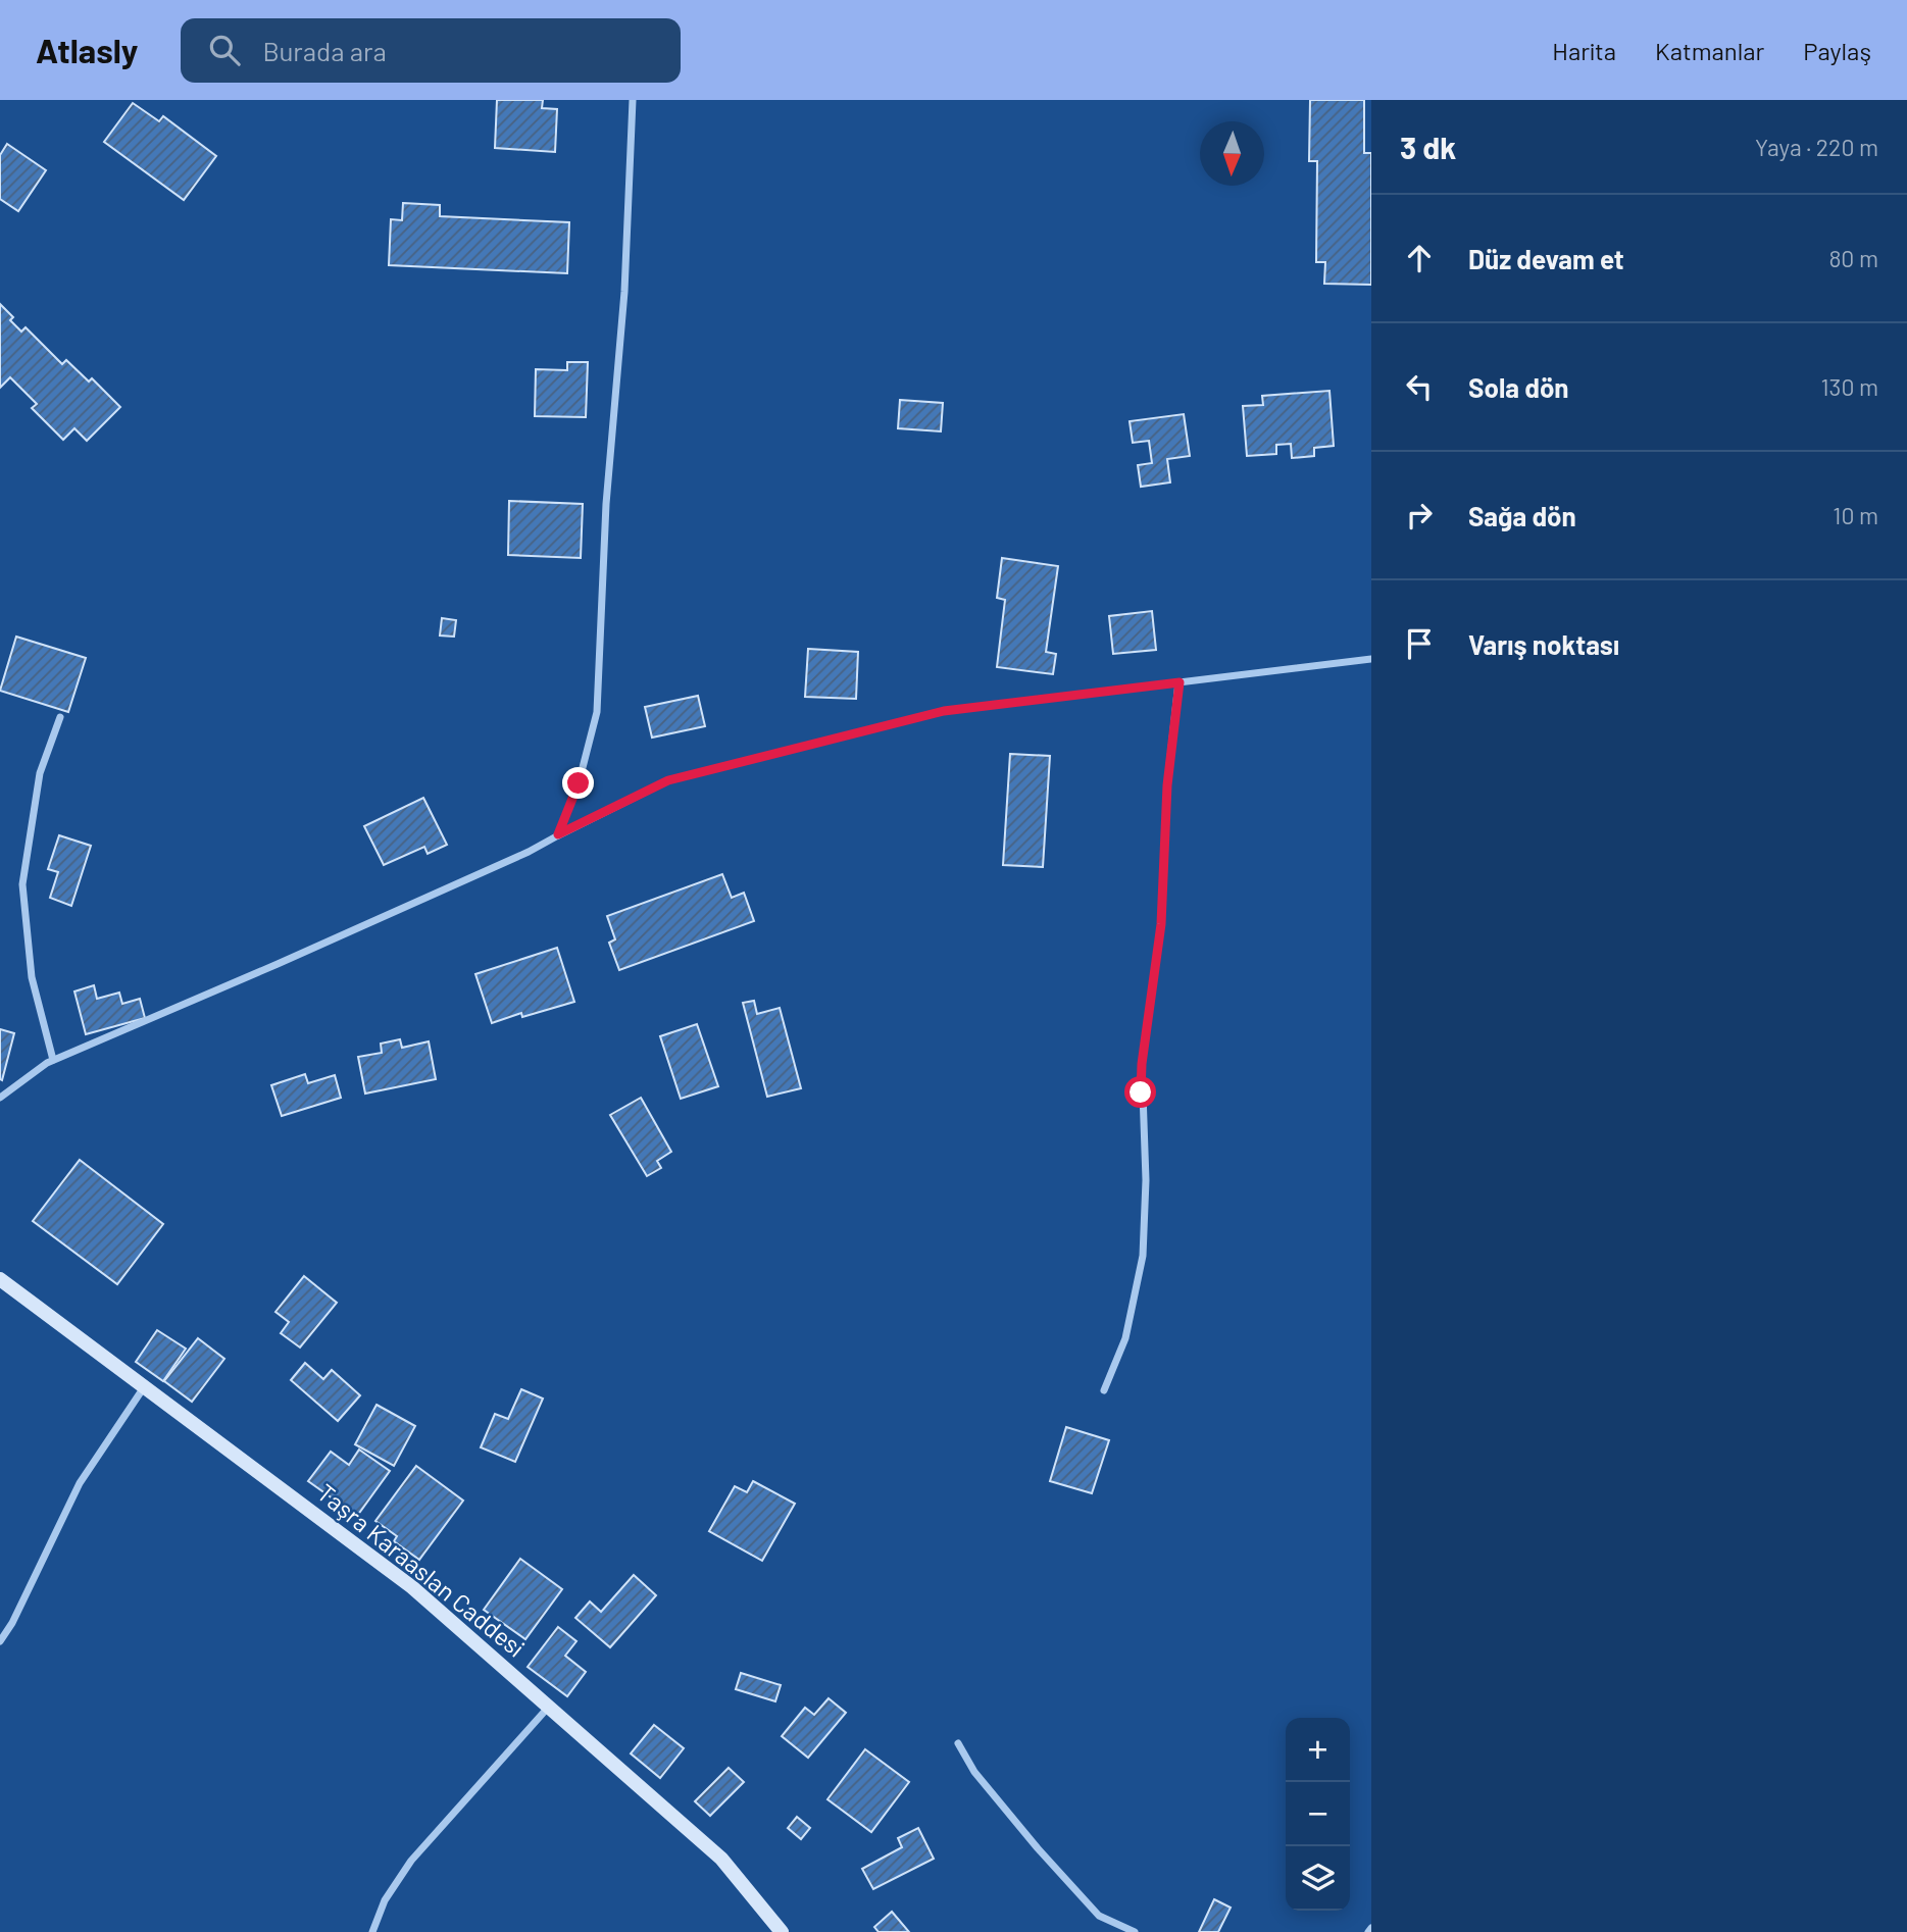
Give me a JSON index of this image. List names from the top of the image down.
{
  "streets": {
    "street": ["Taşra Karaaslan Caddesi"]
  },
  "north": "bottom",
  "page": {
    "header": "Atlasly",
    "search": "Burada ara",
    "nav": ["Harita", "Katmanlar", "Paylaş"],
    "heading": ["3 dk", "Yaya · 220 m"],
    "list": [
      ["Düz devam et", "80 m"],
      ["Sola dön", "130 m"],
      ["Sağa dön", "10 m"],
      "Varış noktası"
    ],
    "map_buttons": ["+", "−"]
  }
}
